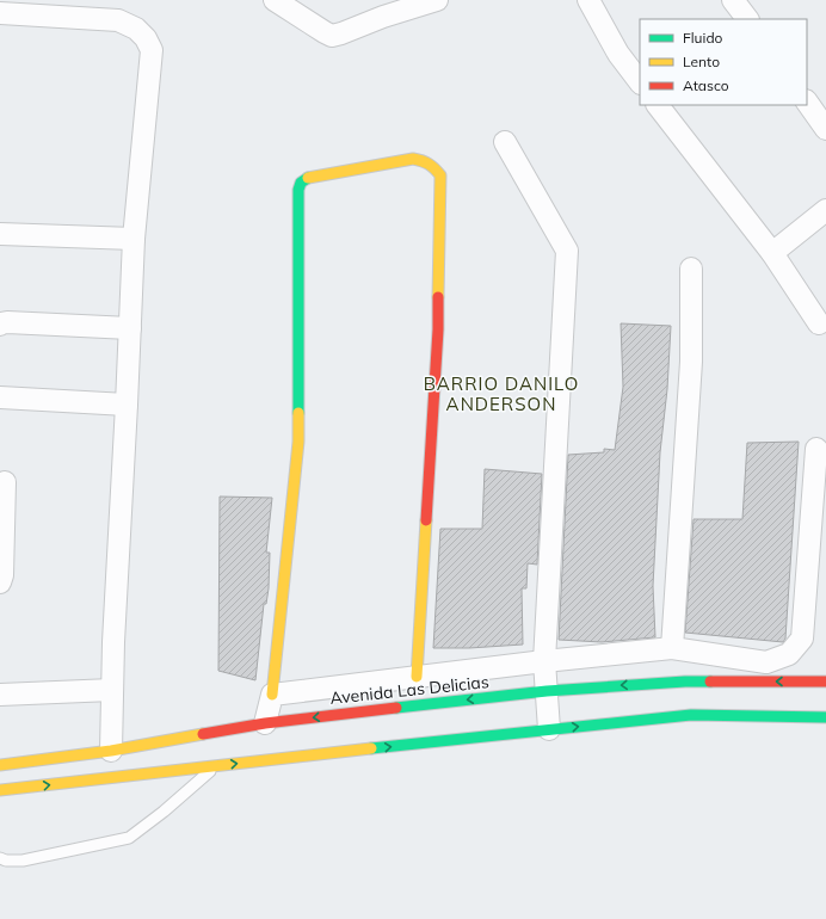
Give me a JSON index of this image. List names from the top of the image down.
{
  "streets": {
    "main road": ["Avenida Las Delicias"]
  },
  "districts": ["BARRIO DANILO ANDERSON"],
  "legend": ["Fluido", "Lento", "Atasco"]
}
